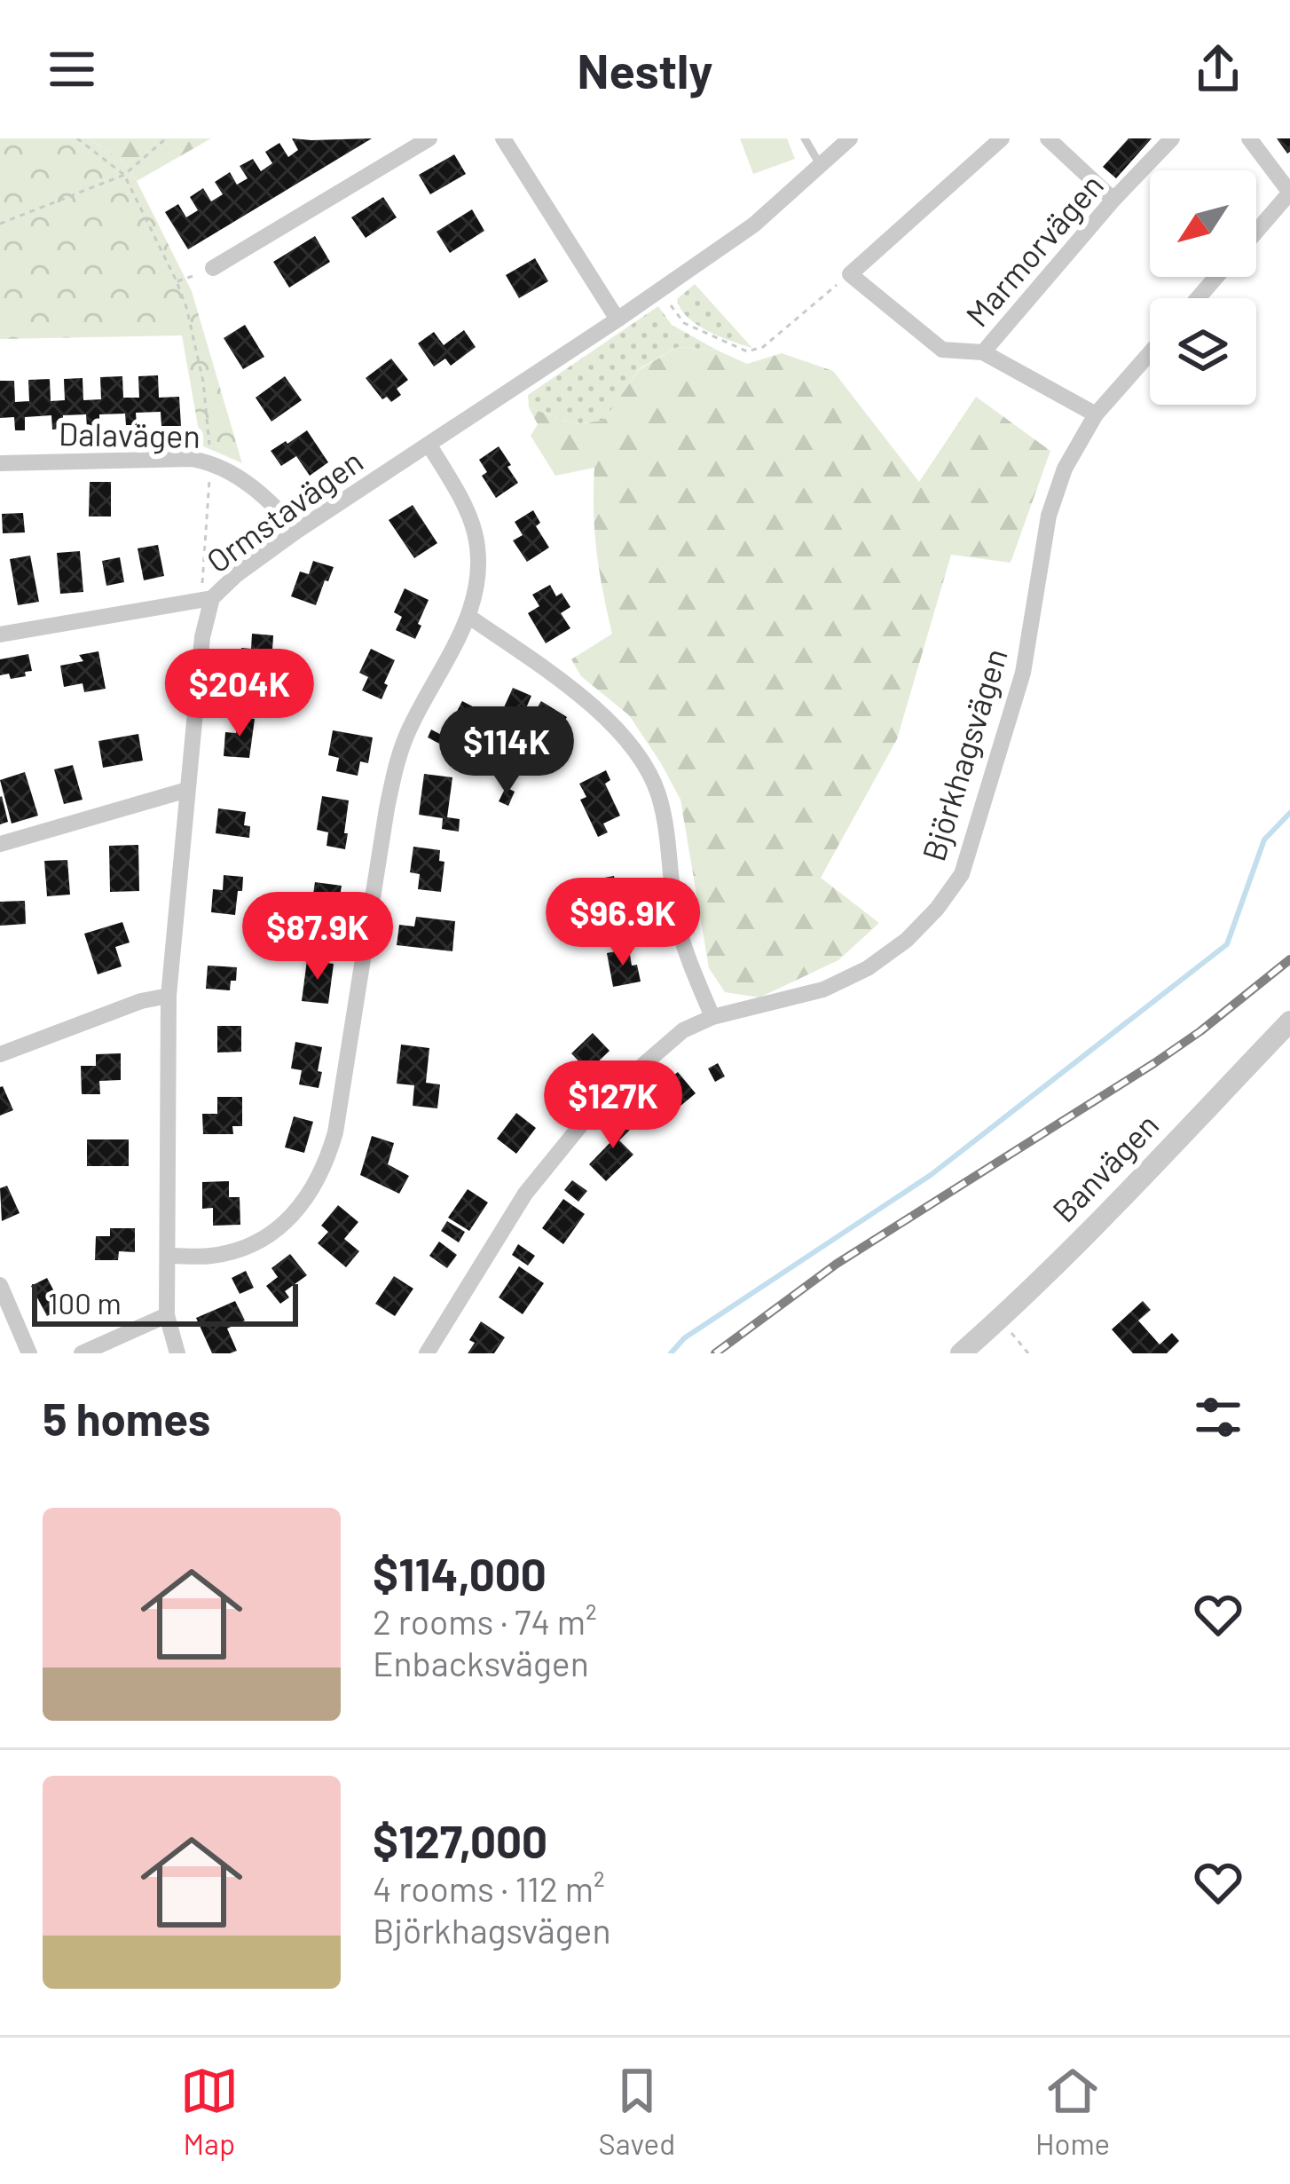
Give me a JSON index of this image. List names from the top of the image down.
{
  "streets": {
    "street": [
      "Marmorvägen",
      "Dalavägen",
      "Ormstavägen",
      "Björkhagsvägen",
      "Banvägen"
    ]
  },
  "crossings": [
    ["Marmorvägen", "Björkhagsvägen"],
    ["Dalavägen", "Ormstavägen"]
  ],
  "scale_bar": "100 m",
  "north": "bottom left",
  "page": {
    "header": "Nestly",
    "price": [
      "$204K",
      "$114K",
      "$96.9K",
      "$87.9K",
      "$127K"
    ],
    "scale": "100 m",
    "heading": "5 homes",
    "list": [
      {
        "name": "$114,000",
        "note": "2 rooms · 74 m² · Enbacksvägen"
      },
      {
        "name": "$127,000",
        "note": "4 rooms · 112 m² · Björkhagsvägen"
      }
    ],
    "tabs": ["Map", "Saved", "Home"]
  }
}
